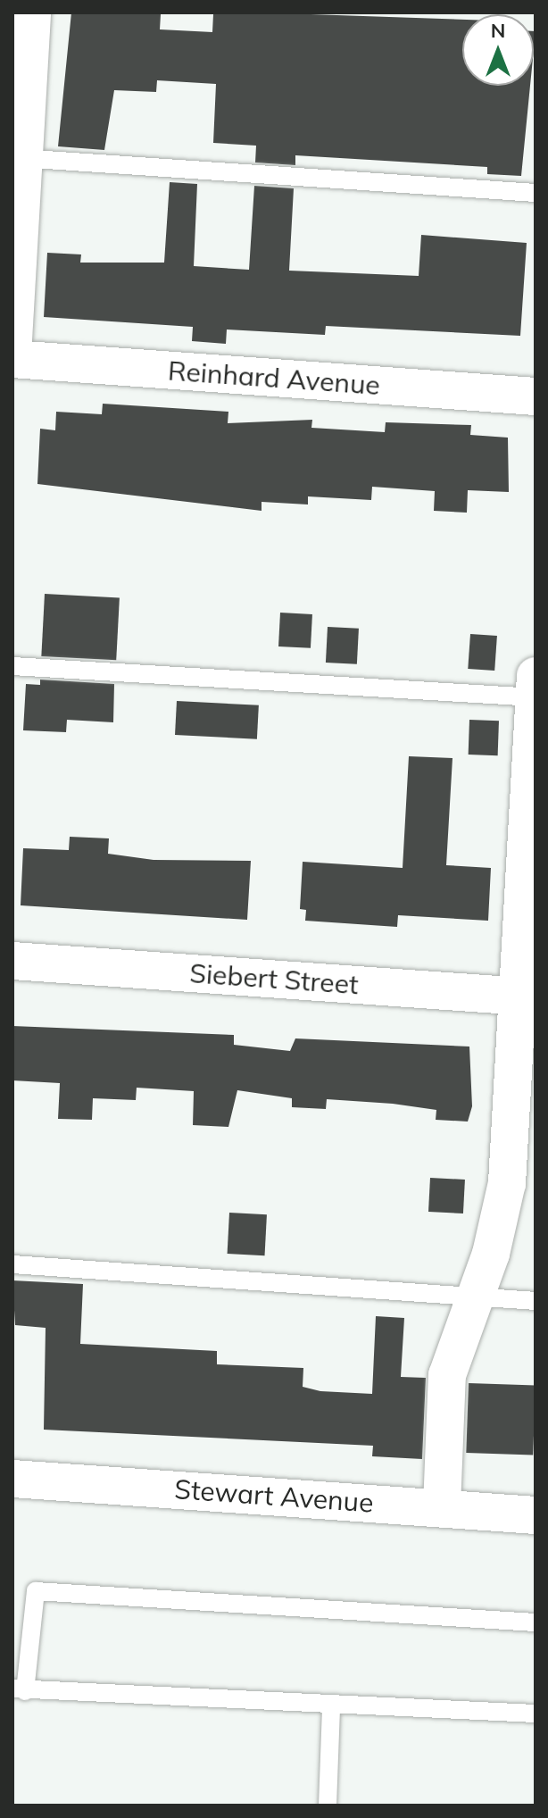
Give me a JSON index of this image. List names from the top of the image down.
{
  "streets": {
    "street": ["Reinhard Avenue", "Siebert Street", "Stewart Avenue"]
  },
  "north": "top"
}
